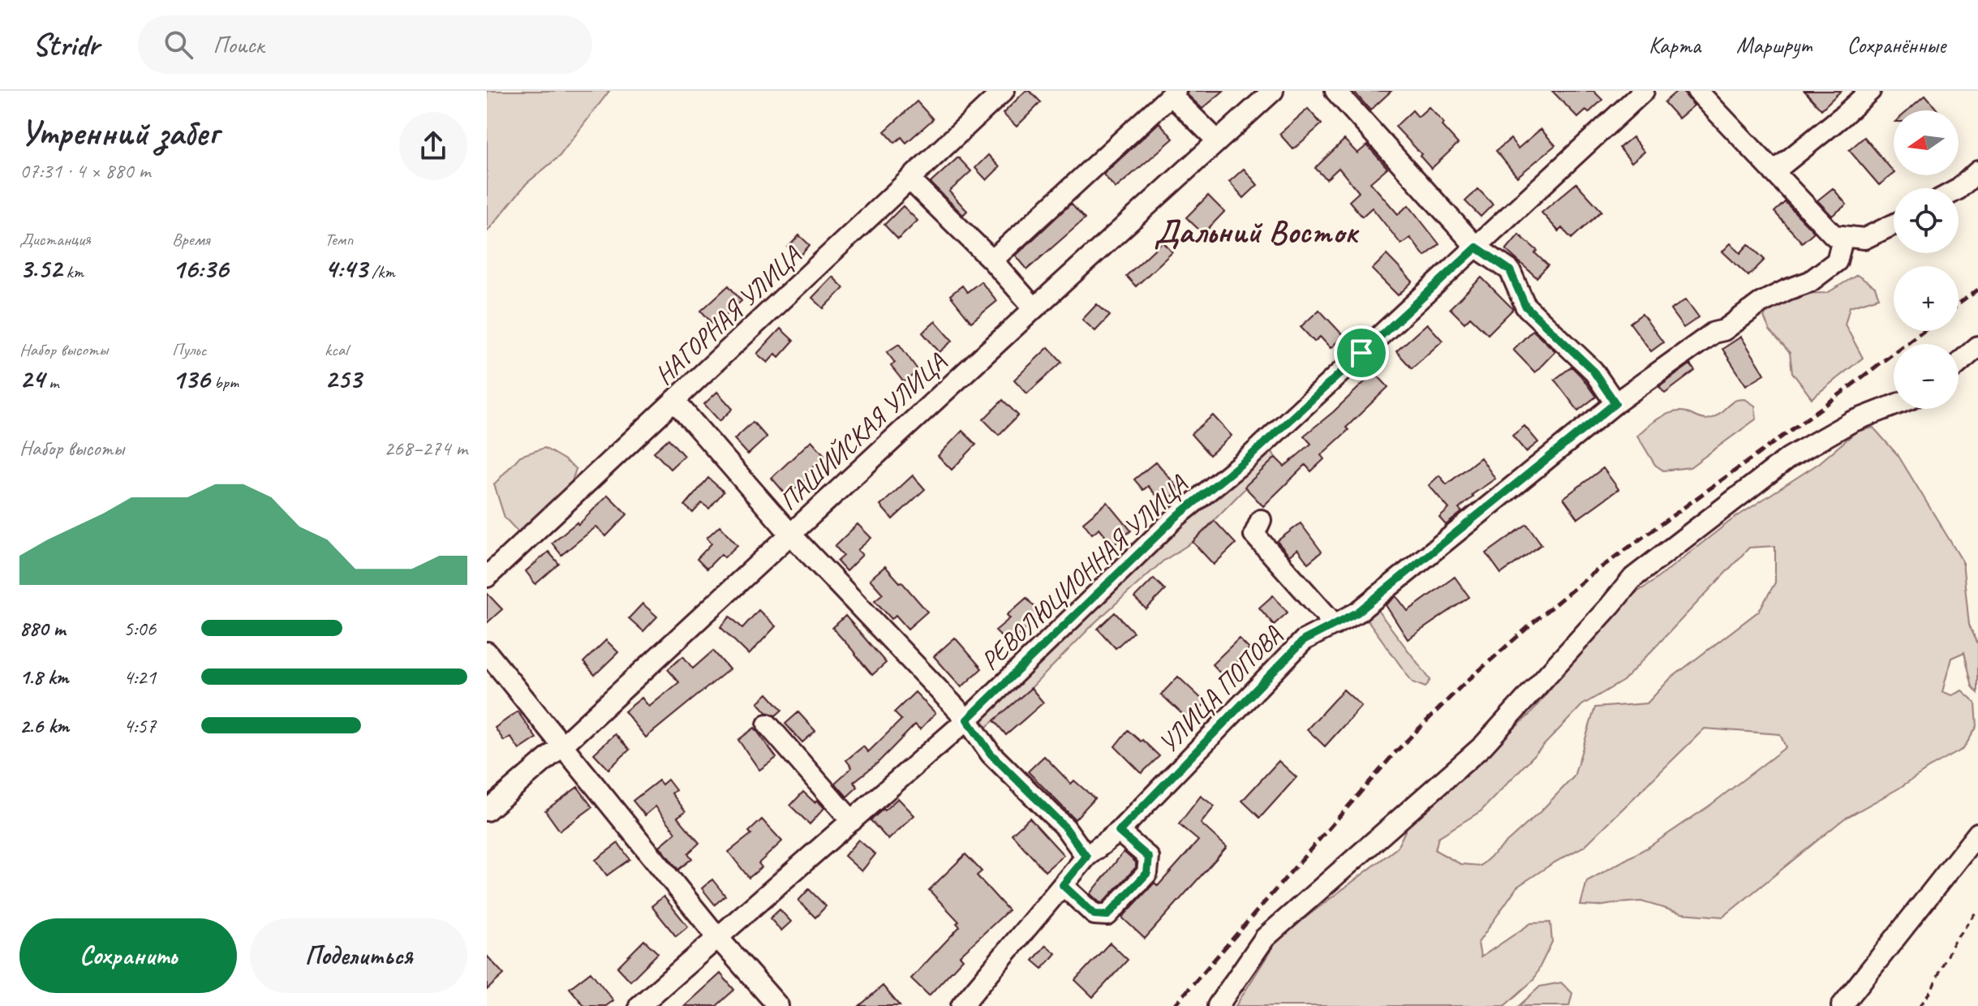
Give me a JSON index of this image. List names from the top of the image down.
{
  "streets": {
    "street": [
      "НАГОРНАЯ УЛИЦА",
      "ПАШИЙСКАЯ УЛИЦА",
      "РЕВОЛЮЦИОННАЯ УЛИЦА",
      "УЛИЦА ПОПОВА"
    ]
  },
  "districts": ["Дальний Восток"],
  "north": "left",
  "page": {
    "header": "Stridr",
    "search": "Поиск",
    "nav": ["Карта", "Маршрут", "Сохранённые"],
    "heading": ["Утренний забег", "07:31 · 4 × 880 m"],
    "map_buttons": ["+", "−"],
    "stats": [
      ["Дистанция", "3.52 km"],
      ["Время", "16:36"],
      ["Темп", "4:43 /km"],
      ["Набор высоты", "24 m"],
      ["Пульс", "136 bpm"],
      ["kcal", "253"]
    ],
    "chart": ["Набор высоты", "268–274 m"],
    "list": [
      {
        "name": "880 m",
        "note": "5:06"
      },
      {
        "name": "1.8 km",
        "note": "4:21"
      },
      {
        "name": "2.6 km",
        "note": "4:57"
      }
    ],
    "buttons": ["Сохранить", "Поделиться"]
  }
}
